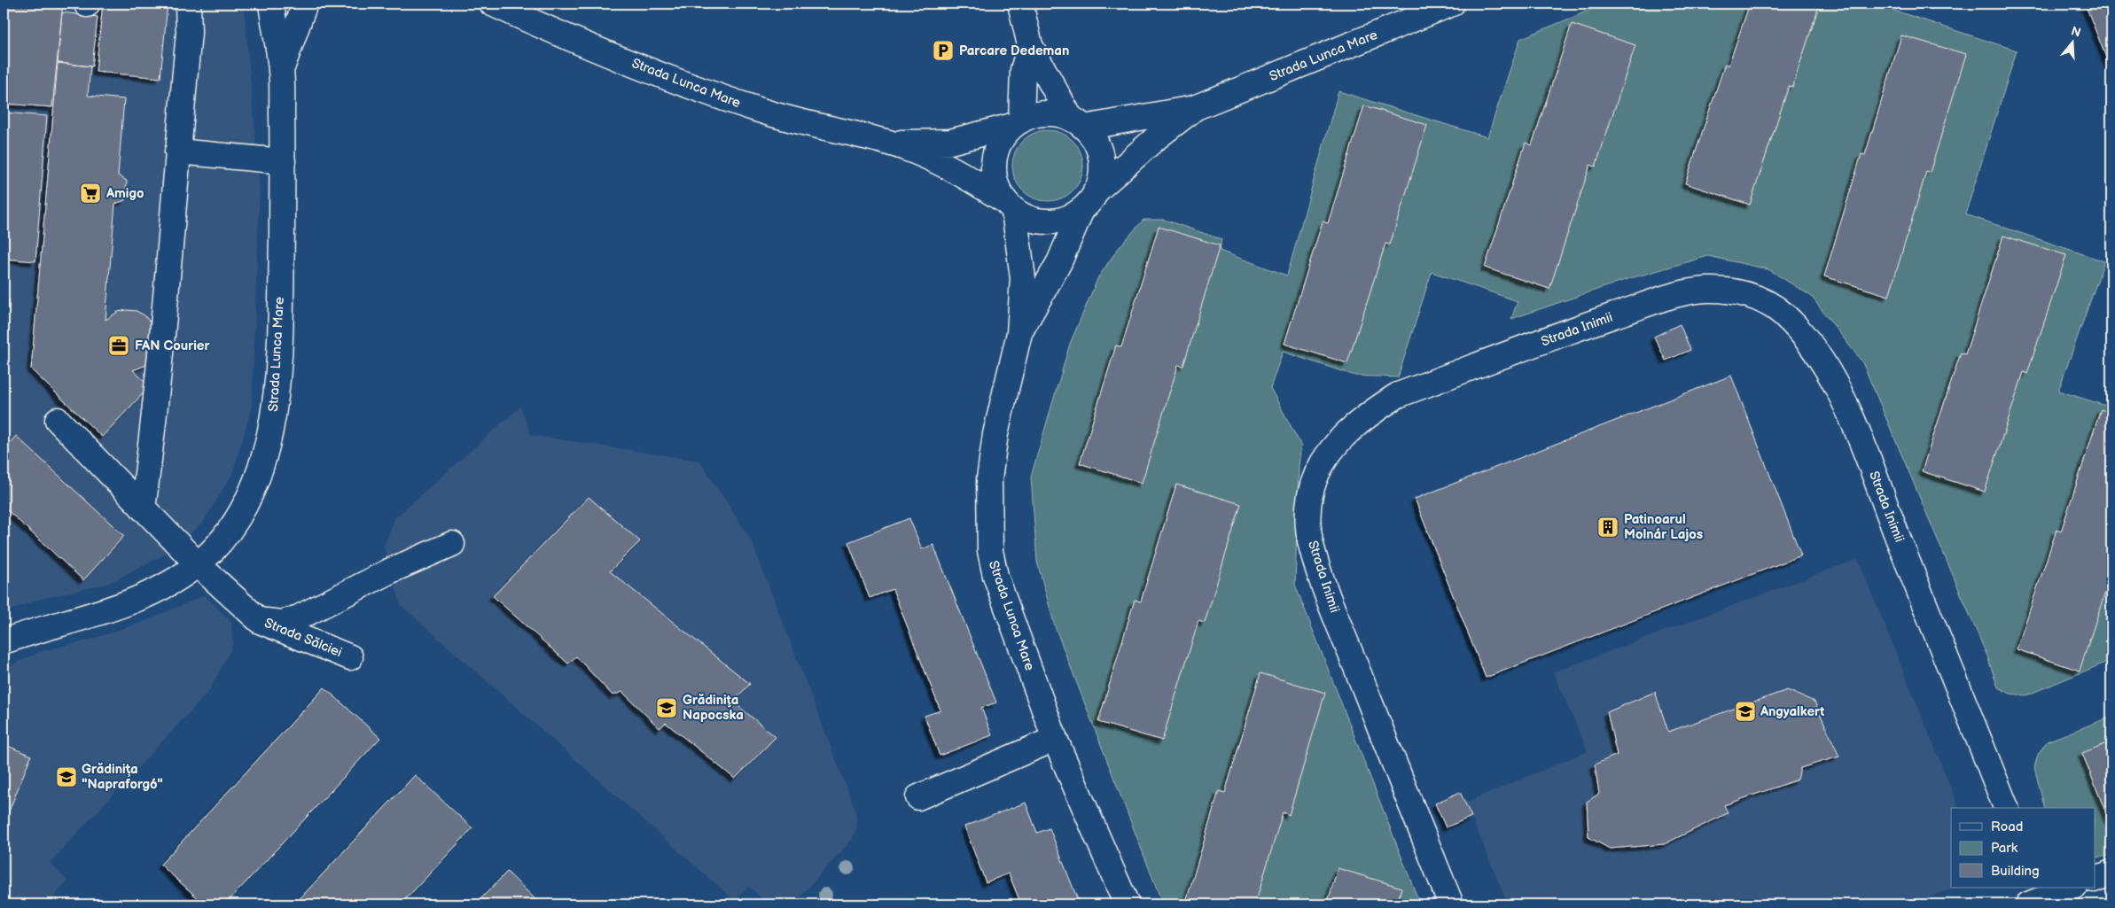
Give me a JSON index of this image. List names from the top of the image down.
{
  "streets": {
    "street": ["Strada Lunca Mare", "Strada Inimii", "Strada Sălciei"]
  },
  "crossings": [
    ["Strada Lunca Mare", "Strada Sălciei"]
  ],
  "places": {
    "parking": ["Parcare Dedeman"],
    "supermarket": ["Amigo"],
    "office": ["FAN Courier"],
    "building": ["Patinoarul Molnár Lajos"],
    "school or university": ["Grădiniţa Napocska", "Angyalkert", "Grădinița \"Napraforgó\""]
  },
  "legend": ["Road", "Park", "Building"],
  "north": "top"
}
